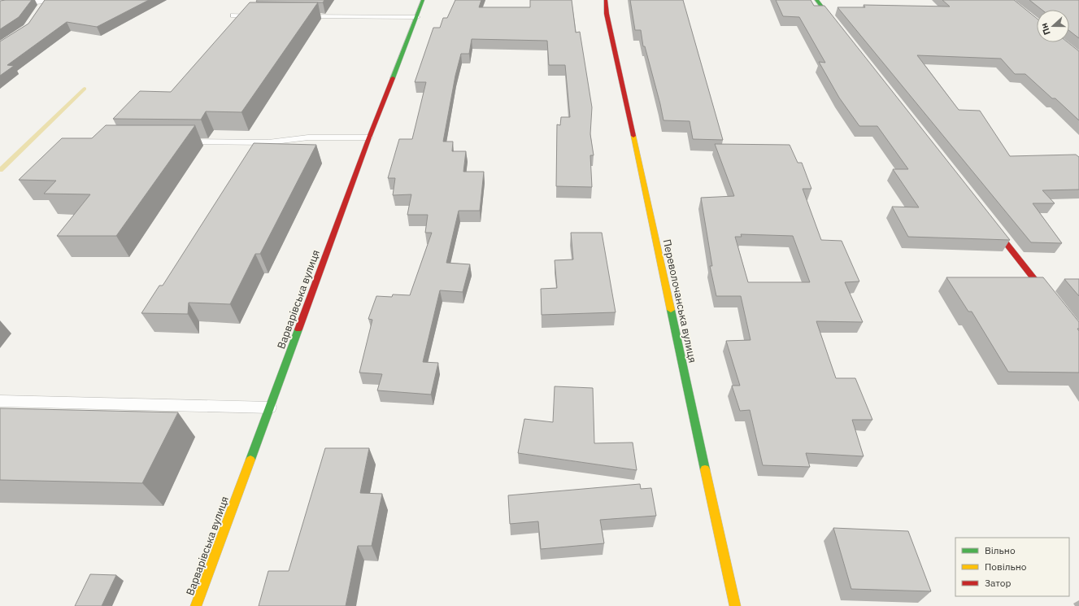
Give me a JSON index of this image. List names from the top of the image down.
{
  "streets": {
    "street": ["Варварівська вулиця", "Переволочанська вулиця"]
  },
  "legend": ["Вільно", "Повільно", "Затор"],
  "north": "left"
}
